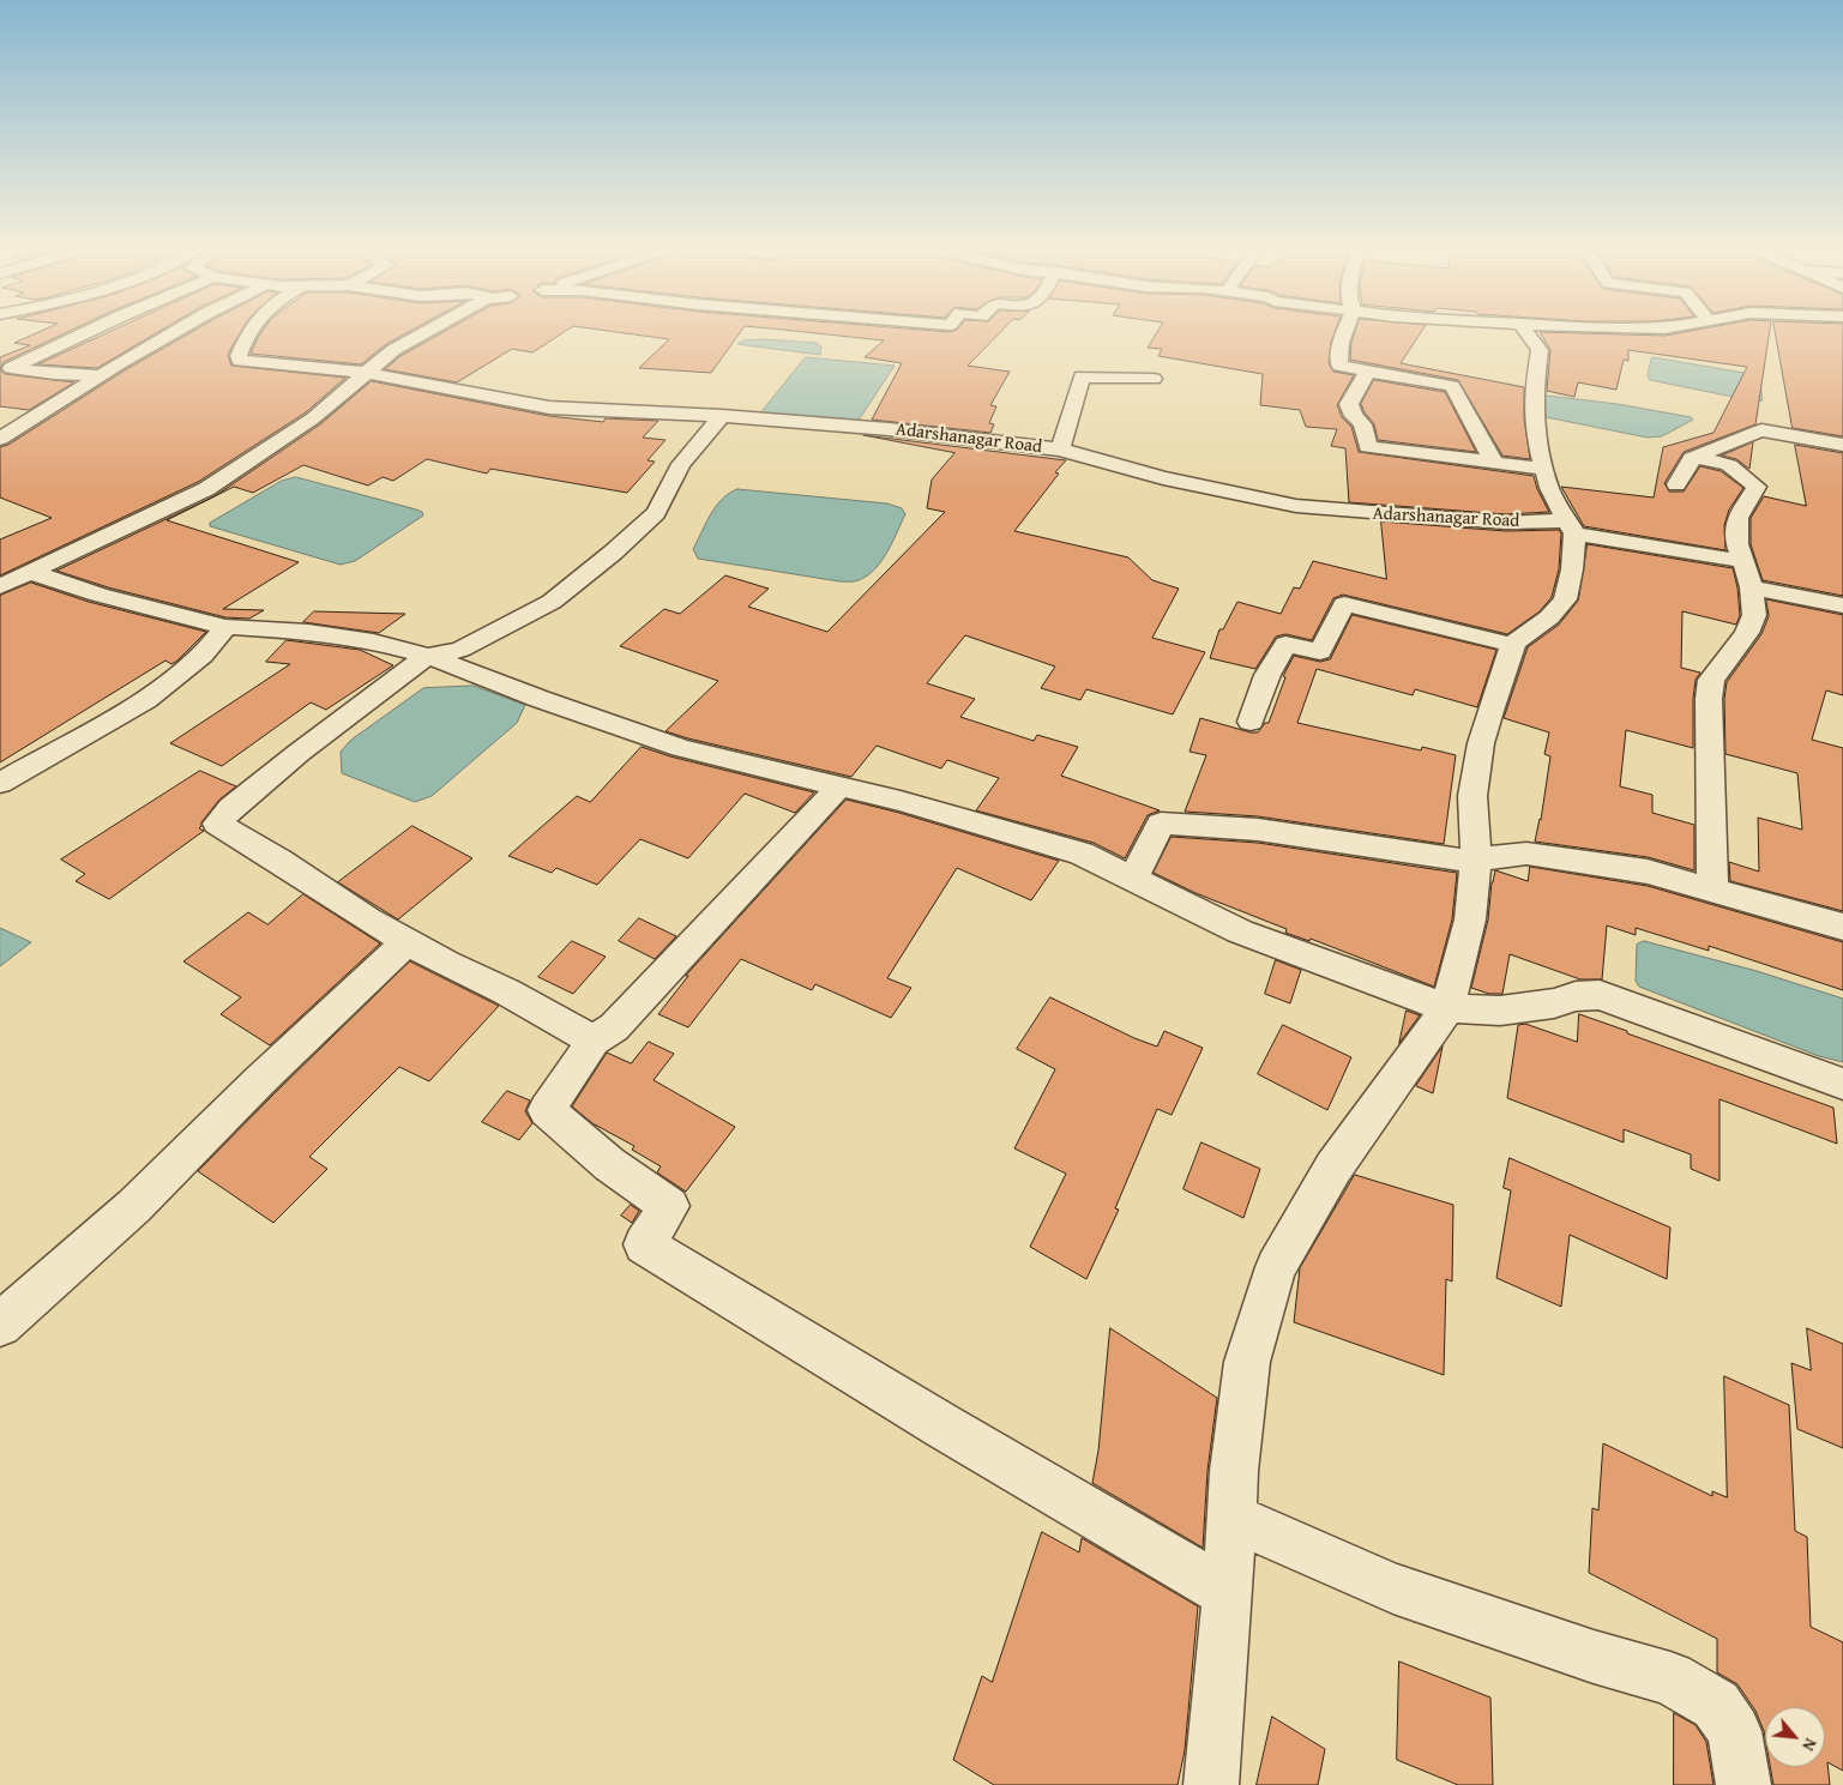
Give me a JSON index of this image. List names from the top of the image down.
{
  "streets": {
    "street": ["Adarshanagar Road"]
  },
  "north": "bottom right"
}
